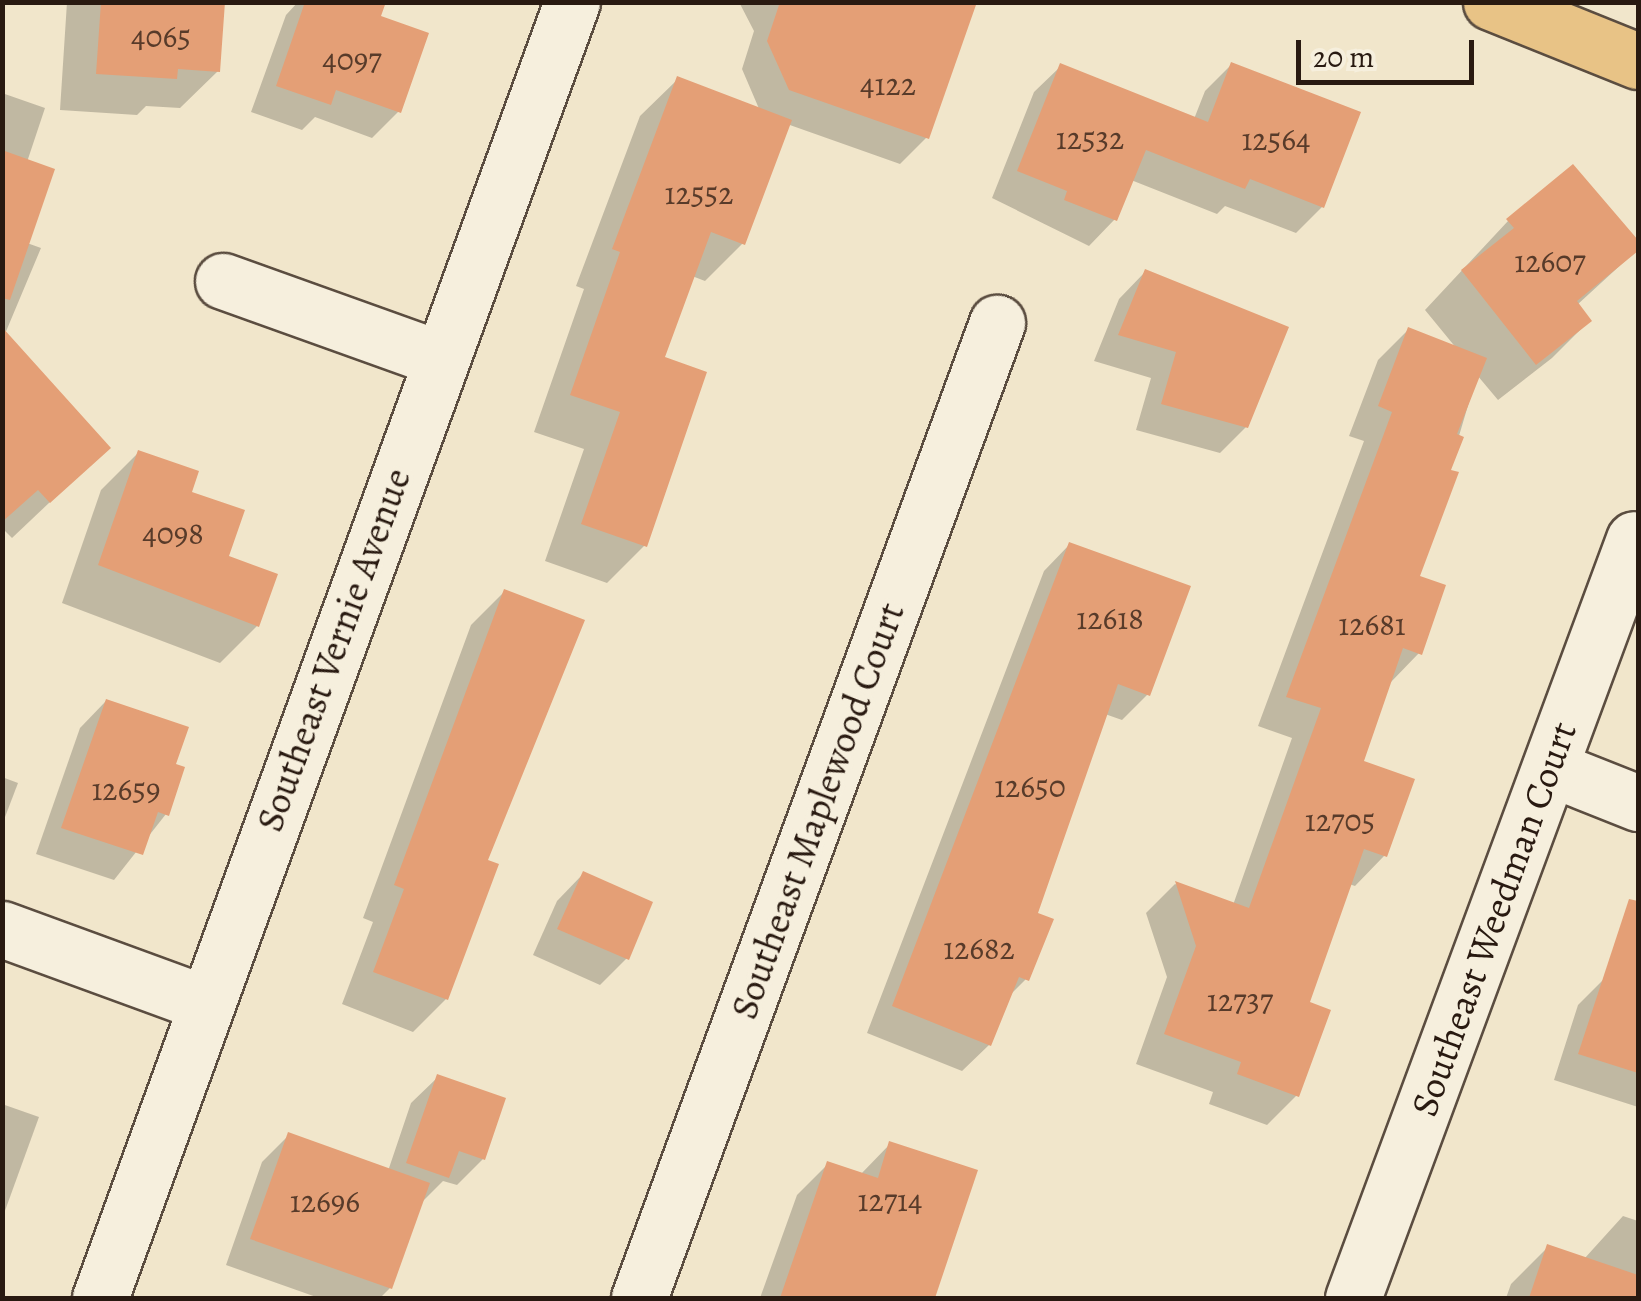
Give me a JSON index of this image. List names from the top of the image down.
{
  "streets": {
    "street": ["Southeast Vernie Avenue", "Southeast Maplewood Court", "Southeast Weedman Court"]
  },
  "house_numbers": [
    "4065",
    "4097",
    "4122",
    "12532",
    "12564",
    "12552",
    "12607",
    "4098",
    "12618",
    "12681",
    "12650",
    "12659",
    "12705",
    "12682",
    "12737",
    "12714",
    "12696"
  ],
  "scale_bar": "20 m"
}
